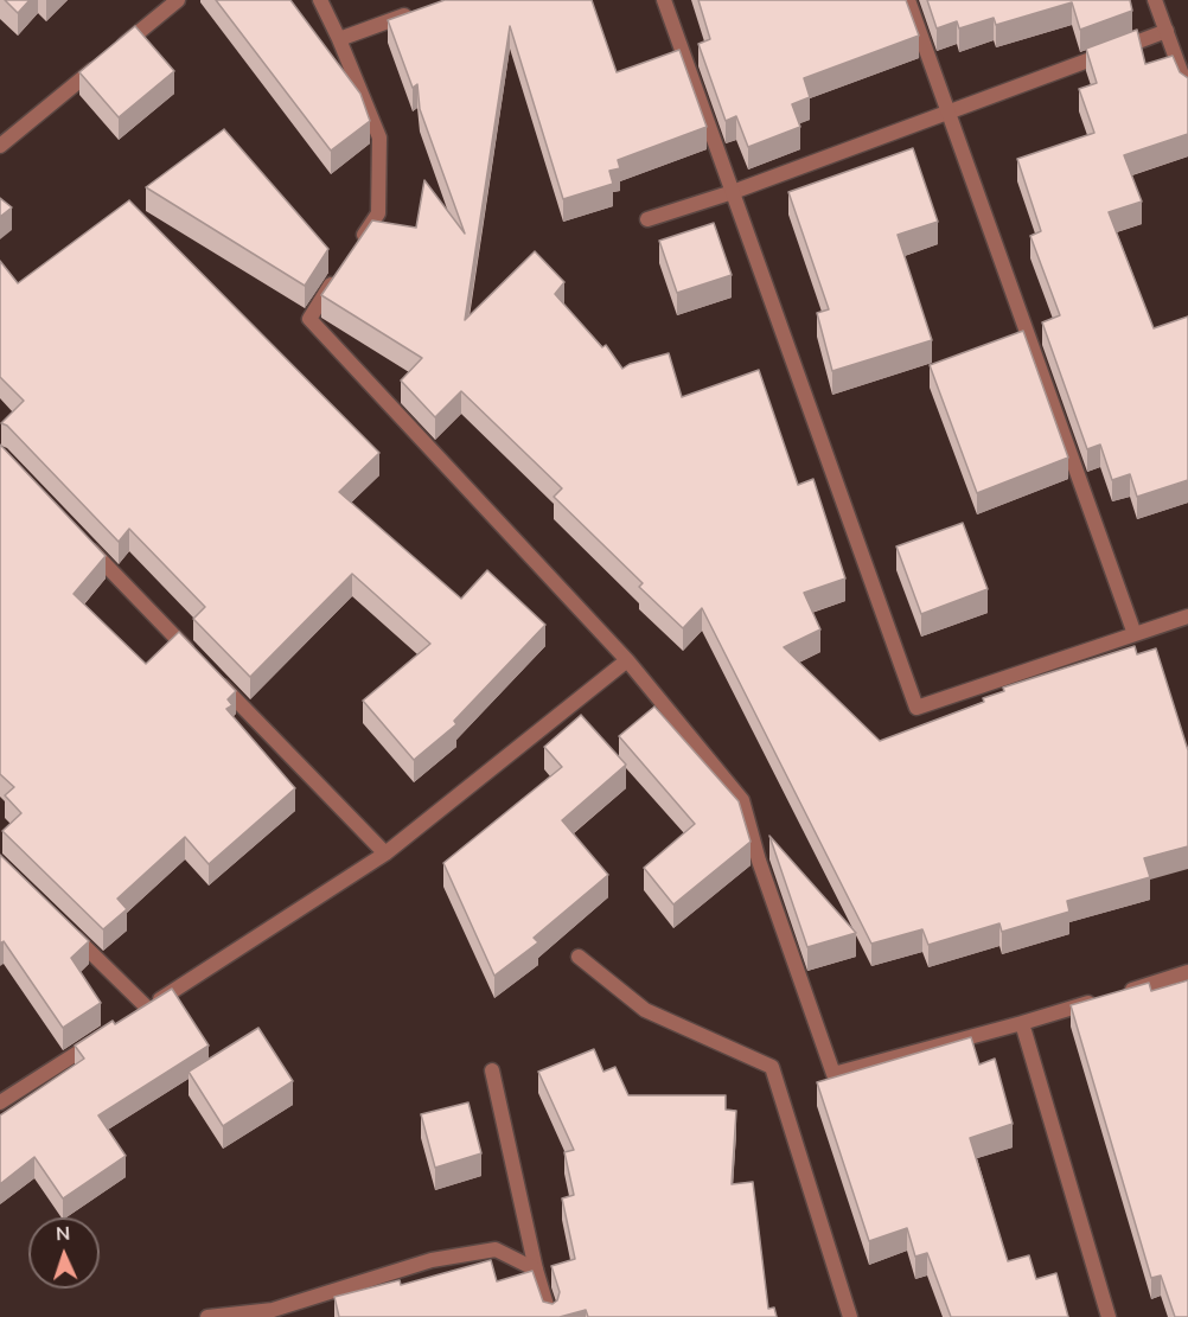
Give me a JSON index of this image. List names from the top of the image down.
{
  "north": "top"
}
